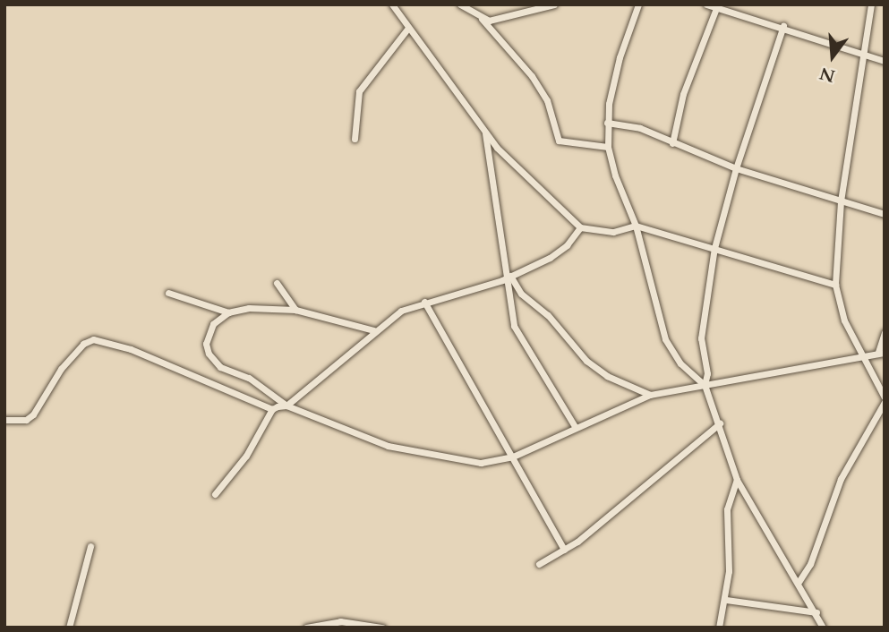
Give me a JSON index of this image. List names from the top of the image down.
{
  "north": "bottom"
}
